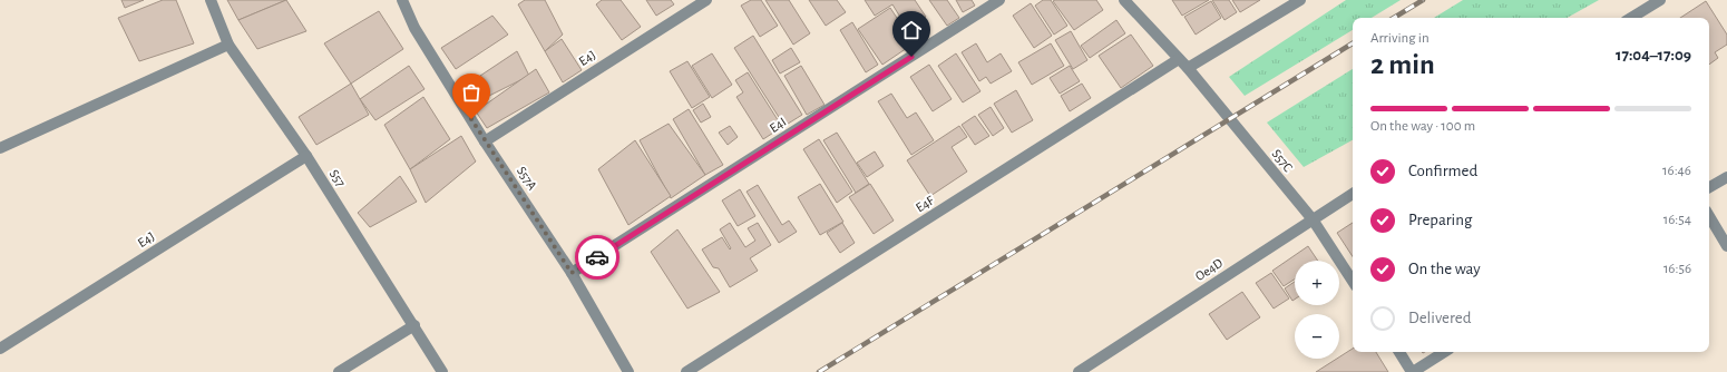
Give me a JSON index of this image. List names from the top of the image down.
{
  "streets": {
    "street": [
      "E4J",
      "E4I",
      "S57C",
      "S57",
      "S57A",
      "E4F",
      "Oe4D"
    ]
  },
  "crossings": [
    ["E4J", "S57"],
    ["E4J", "S57A"],
    ["E4I", "S57A"],
    ["S57C", "E4F"],
    ["S57C", "Oe4D"]
  ],
  "page": {
    "heading": ["2 min", "Arriving in", "17:04–17:09"],
    "bar": "On the way · 100 m",
    "list": [
      ["Confirmed", "16:46"],
      ["Preparing", "16:54"],
      ["On the way", "16:56"],
      "Delivered"
    ],
    "map_buttons": ["+", "−"]
  }
}
